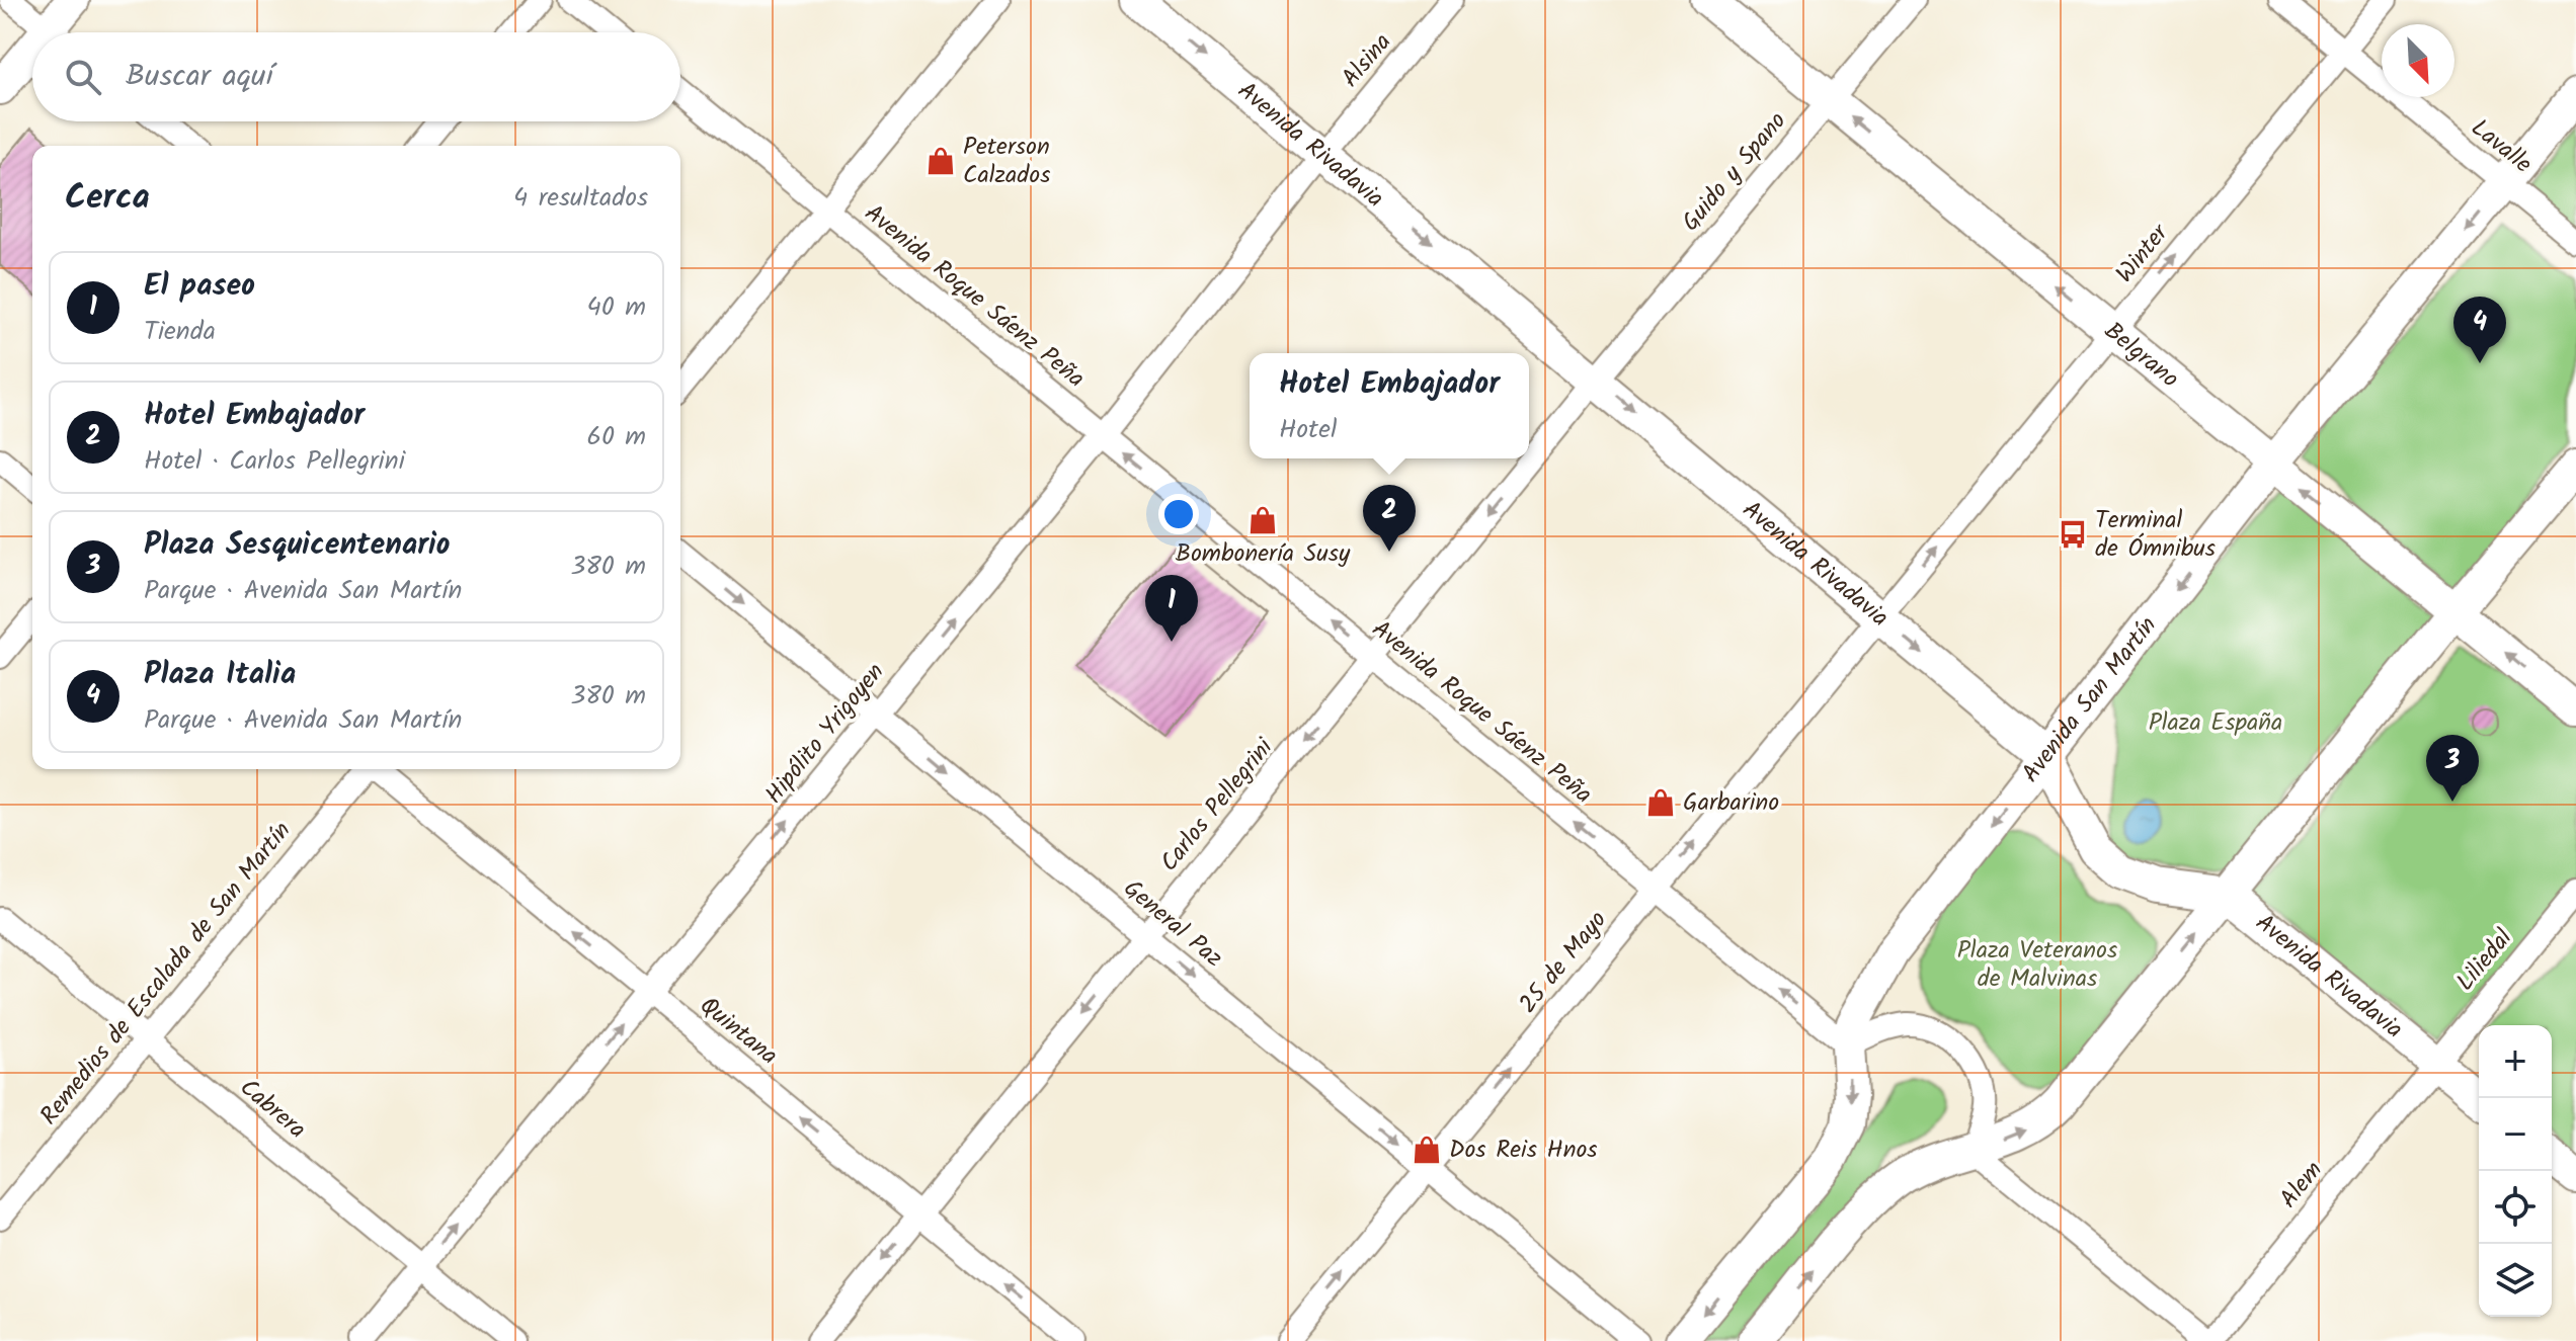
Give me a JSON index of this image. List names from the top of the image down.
{
  "streets": {
    "main road": ["Avenida Rivadavia", "Belgrano", "Avenida San Martín"],
    "street": [
      "Alsina",
      "Lavalle",
      "Guido y Spano",
      "Winter",
      "Avenida Roque Sáenz Peña",
      "Hipólito Yrigoyen",
      "Carlos Pellegrini",
      "General Paz",
      "Liliedal",
      "25 de Mayo",
      "Remedios de Escalada de San Martín",
      "Quintana",
      "Cabrera",
      "Alem"
    ]
  },
  "crossings": [
    ["Alsina", "Avenida Rivadavia"],
    ["Alsina", "Hipólito Yrigoyen"],
    ["Avenida Rivadavia", "Guido y Spano"],
    ["Avenida Rivadavia", "Winter"],
    ["Avenida Rivadavia", "Avenida San Martín"],
    ["Avenida Rivadavia", "Hipólito Yrigoyen"],
    ["Avenida Rivadavia", "Carlos Pellegrini"],
    ["Avenida Rivadavia", "Liliedal"],
    ["Avenida Rivadavia", "25 de Mayo"],
    ["Avenida Rivadavia", "Alem"],
    ["Lavalle", "Winter"],
    ["Lavalle", "Avenida San Martín"],
    ["Guido y Spano", "Belgrano"],
    ["Guido y Spano", "Carlos Pellegrini"],
    ["Winter", "Belgrano"],
    ["Winter", "25 de Mayo"],
    ["Avenida Roque Sáenz Peña", "Avenida San Martín"],
    ["Avenida Roque Sáenz Peña", "Hipólito Yrigoyen"],
    ["Avenida Roque Sáenz Peña", "Carlos Pellegrini"],
    ["Avenida Roque Sáenz Peña", "25 de Mayo"],
    ["Belgrano", "Avenida San Martín"],
    ["Hipólito Yrigoyen", "General Paz"],
    ["Hipólito Yrigoyen", "Quintana"],
    ["Hipólito Yrigoyen", "Cabrera"],
    ["Carlos Pellegrini", "General Paz"],
    ["Carlos Pellegrini", "Quintana"],
    ["General Paz", "25 de Mayo"],
    ["Liliedal", "Alem"],
    ["Remedios de Escalada de San Martín", "Cabrera"]
  ],
  "one_way": [
    "Avenida Rivadavia",
    "Winter",
    "Avenida Roque Sáenz Peña",
    "Belgrano",
    "Hipólito Yrigoyen",
    "Carlos Pellegrini",
    "General Paz",
    "25 de Mayo",
    "Quintana"
  ],
  "parks": ["Plaza España", "Plaza Veteranos de Malvinas"],
  "places": {
    "shop": [
      "Peterson Calzados",
      "Bombonería Susy",
      "Garbarino",
      "Dos Reis Hnos"
    ],
    "bus stop": ["Terminal de Ómnibus"]
  },
  "north": "bottom right",
  "page": {
    "search": "Buscar aquí",
    "heading": ["Cerca", "4 resultados"],
    "list": [
      {
        "mark": "1",
        "name": "El paseo",
        "note": "Tienda",
        "value": "40 m"
      },
      {
        "mark": "2",
        "name": "Hotel Embajador",
        "note": "Hotel · Carlos Pellegrini",
        "value": "60 m"
      },
      {
        "mark": "3",
        "name": "Plaza Sesquicentenario",
        "note": "Parque · Avenida San Martín",
        "value": "380 m"
      },
      {
        "mark": "4",
        "name": "Plaza Italia",
        "note": "Parque · Avenida San Martín",
        "value": "380 m"
      }
    ],
    "pins": [
      "4",
      "2",
      "1",
      "3"
    ],
    "popup": ["Hotel Embajador", "Hotel"],
    "map_buttons": ["+", "−"]
  }
}
